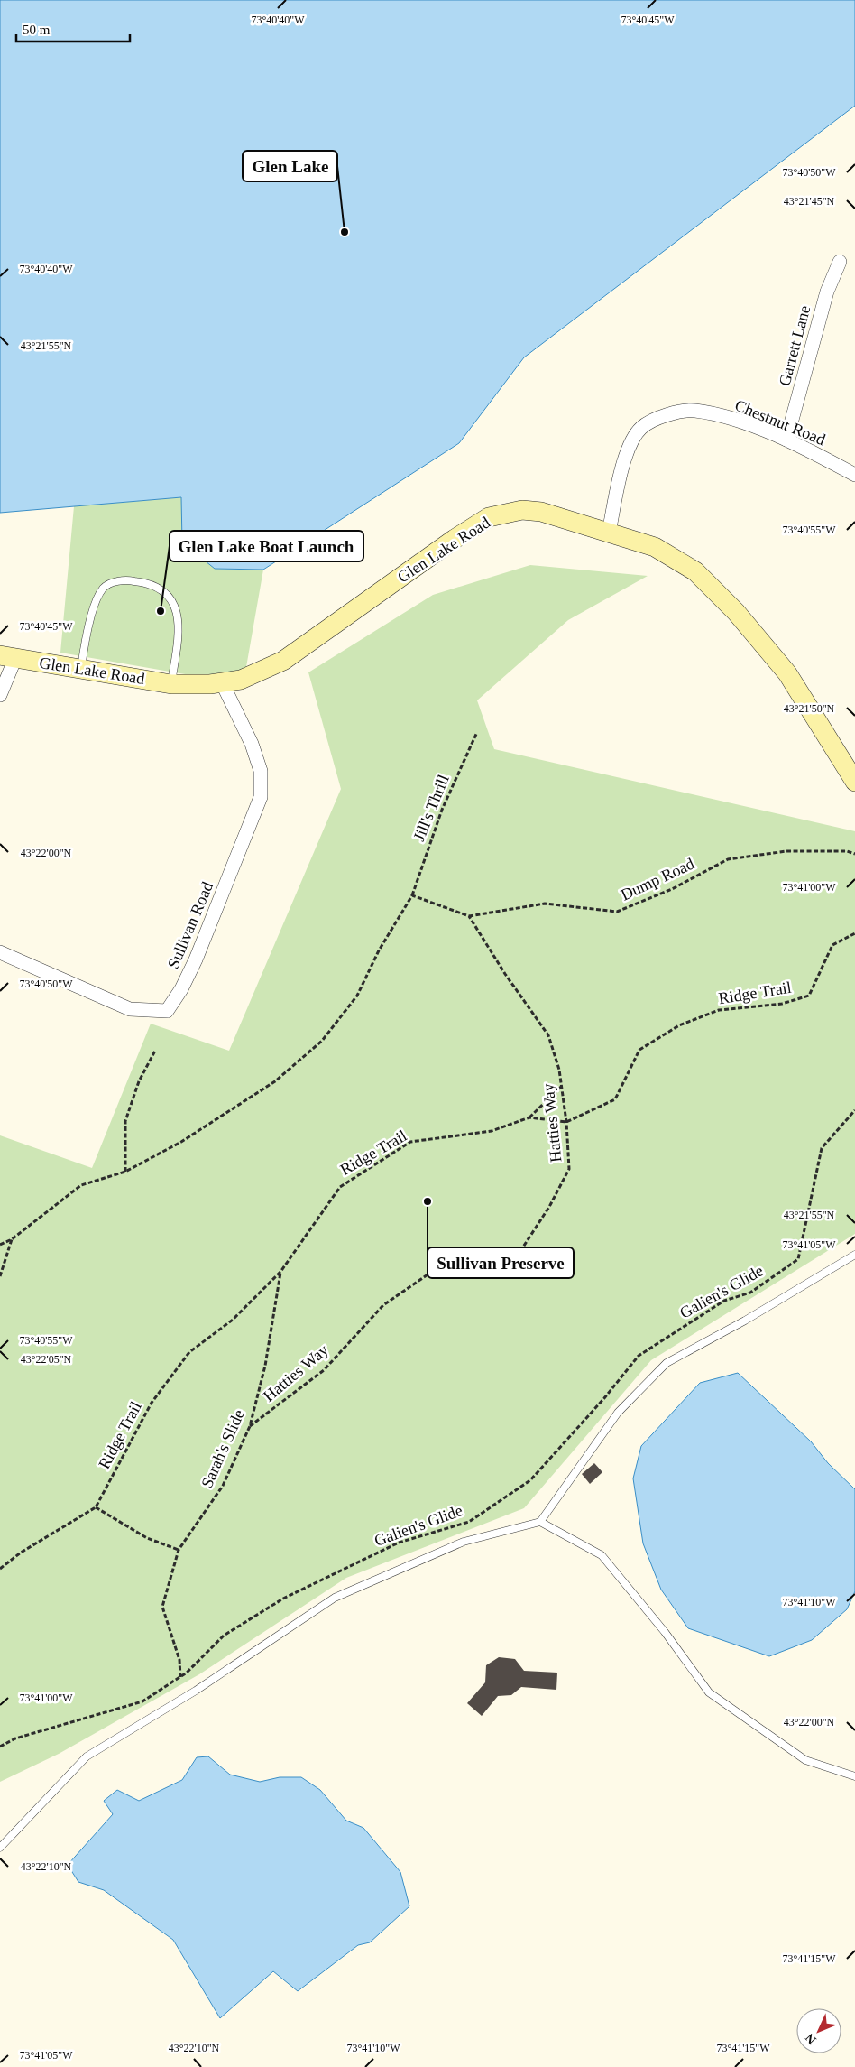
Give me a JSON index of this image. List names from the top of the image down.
{
  "streets": {
    "street": [
      "Garrett Lane",
      "Chestnut Road",
      "Glen Lake Road",
      "Sullivan Road"
    ],
    "path": [
      "Jill's Thrill",
      "Dump Road",
      "Ridge Trail",
      "Hatties Way",
      "Galien's Glide",
      "Sarah's Slide"
    ]
  },
  "crossings": [
    ["Garrett Lane", "Chestnut Road"],
    ["Chestnut Road", "Glen Lake Road"],
    ["Glen Lake Road", "Sullivan Road"],
    ["Dump Road", "Hatties Way"],
    ["Ridge Trail", "Hatties Way"],
    ["Ridge Trail", "Sarah's Slide"],
    ["Hatties Way", "Sarah's Slide"],
    ["Galien's Glide", "Sarah's Slide"]
  ],
  "places": ["Glen Lake", "Glen Lake Boat Launch", "Sullivan Preserve"],
  "scale_bar": "50 m",
  "north": "bottom left",
  "coordinates": [
    "73°40'40\"W",
    "73°40'45\"W",
    "73°40'50\"W",
    "43°21'45\"N",
    "43°21'55\"N",
    "73°40'55\"W",
    "43°21'50\"N",
    "43°22'00\"N",
    "73°41'00\"W",
    "73°41'05\"W",
    "43°22'05\"N",
    "73°41'10\"W",
    "43°22'10\"N",
    "73°41'15\"W"
  ]
}
